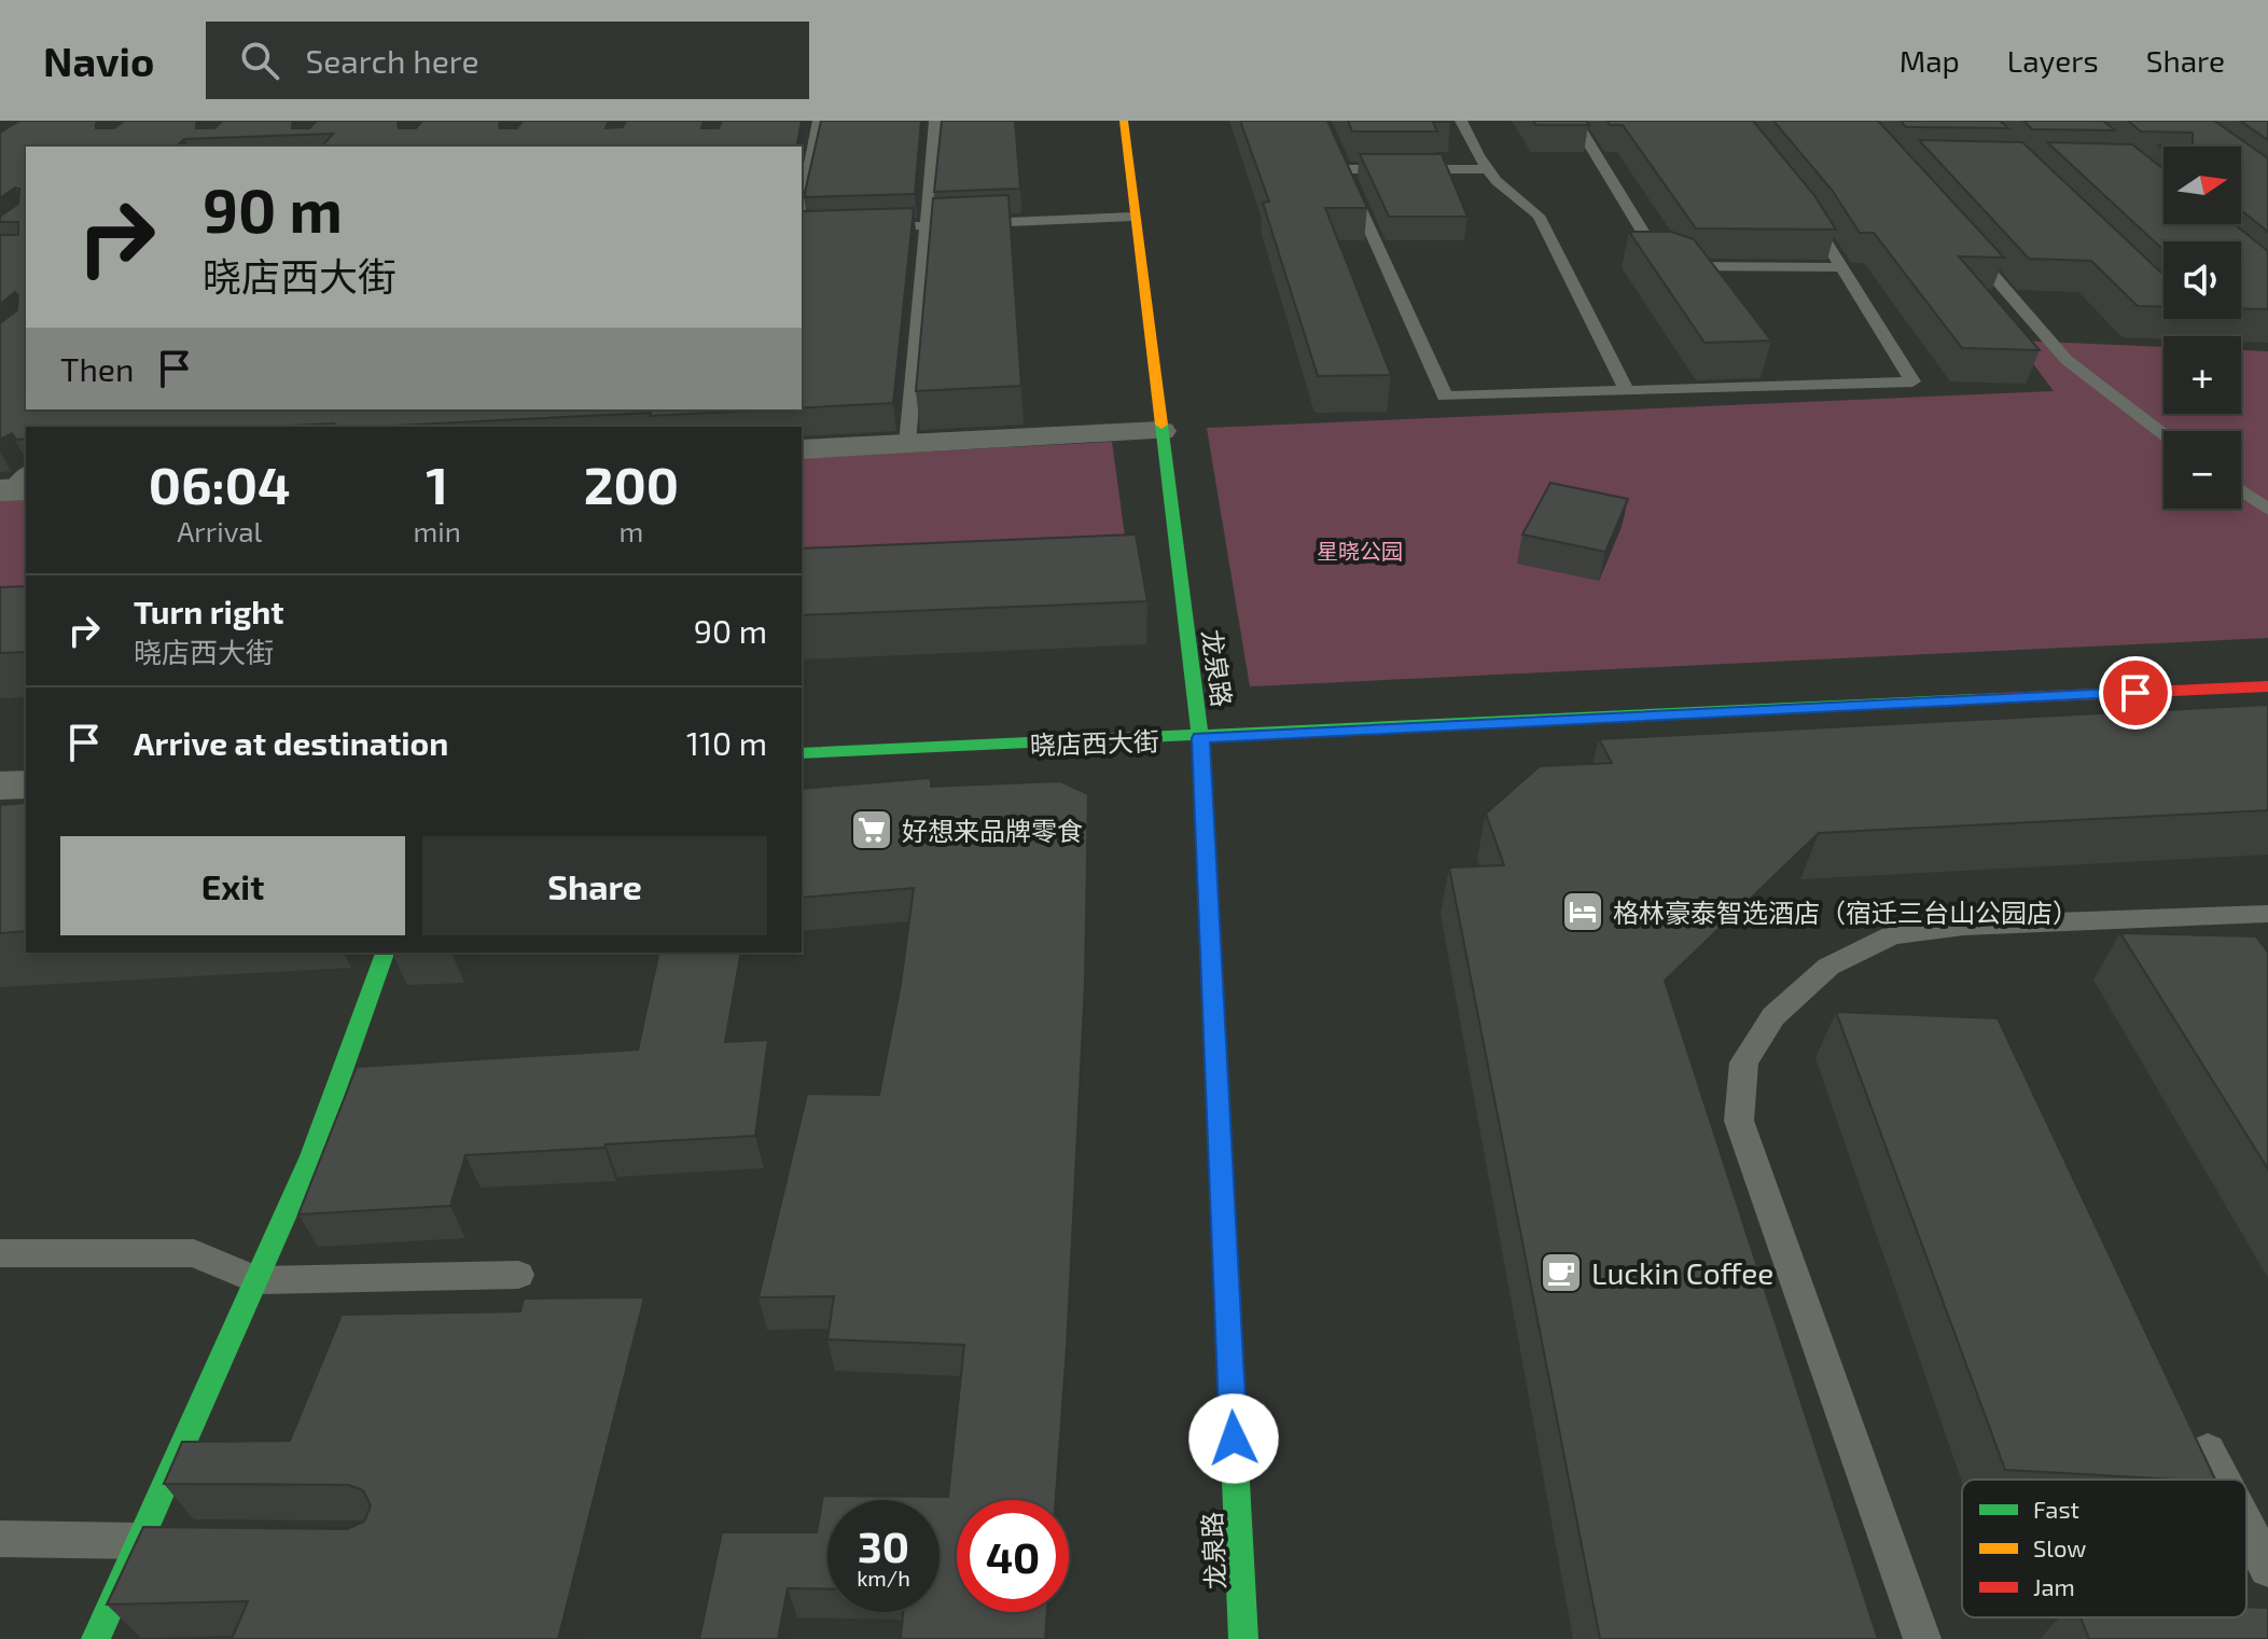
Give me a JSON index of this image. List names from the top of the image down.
{
  "streets": {
    "street": ["龙泉路", "晓店西大街"]
  },
  "crossings": [
    ["龙泉路", "晓店西大街"]
  ],
  "parks": ["星晓公园"],
  "places": {
    "supermarket": ["好想来品牌零食"],
    "hotel": ["格林豪泰智选酒店（宿迁三台山公园店）"],
    "cafe": ["Luckin Coffee"]
  },
  "legend": ["Fast", "Slow", "Jam"],
  "north": "right",
  "page": {
    "header": "Navio",
    "search": "Search here",
    "nav": ["Map", "Layers", "Share"],
    "map_buttons": ["+", "−"],
    "turn": ["90 m", "晓店西大街"],
    "then": "Then",
    "eta": [
      "06:04",
      "Arrival",
      "1",
      "min",
      "200",
      "m"
    ],
    "list": [
      {
        "name": "Turn right",
        "note": "晓店西大街",
        "value": "90 m"
      },
      {
        "name": "Arrive at destination",
        "value": "110 m"
      }
    ],
    "buttons": ["Exit", "Share"],
    "speed": "30 km/h",
    "limit": "40"
  }
}
